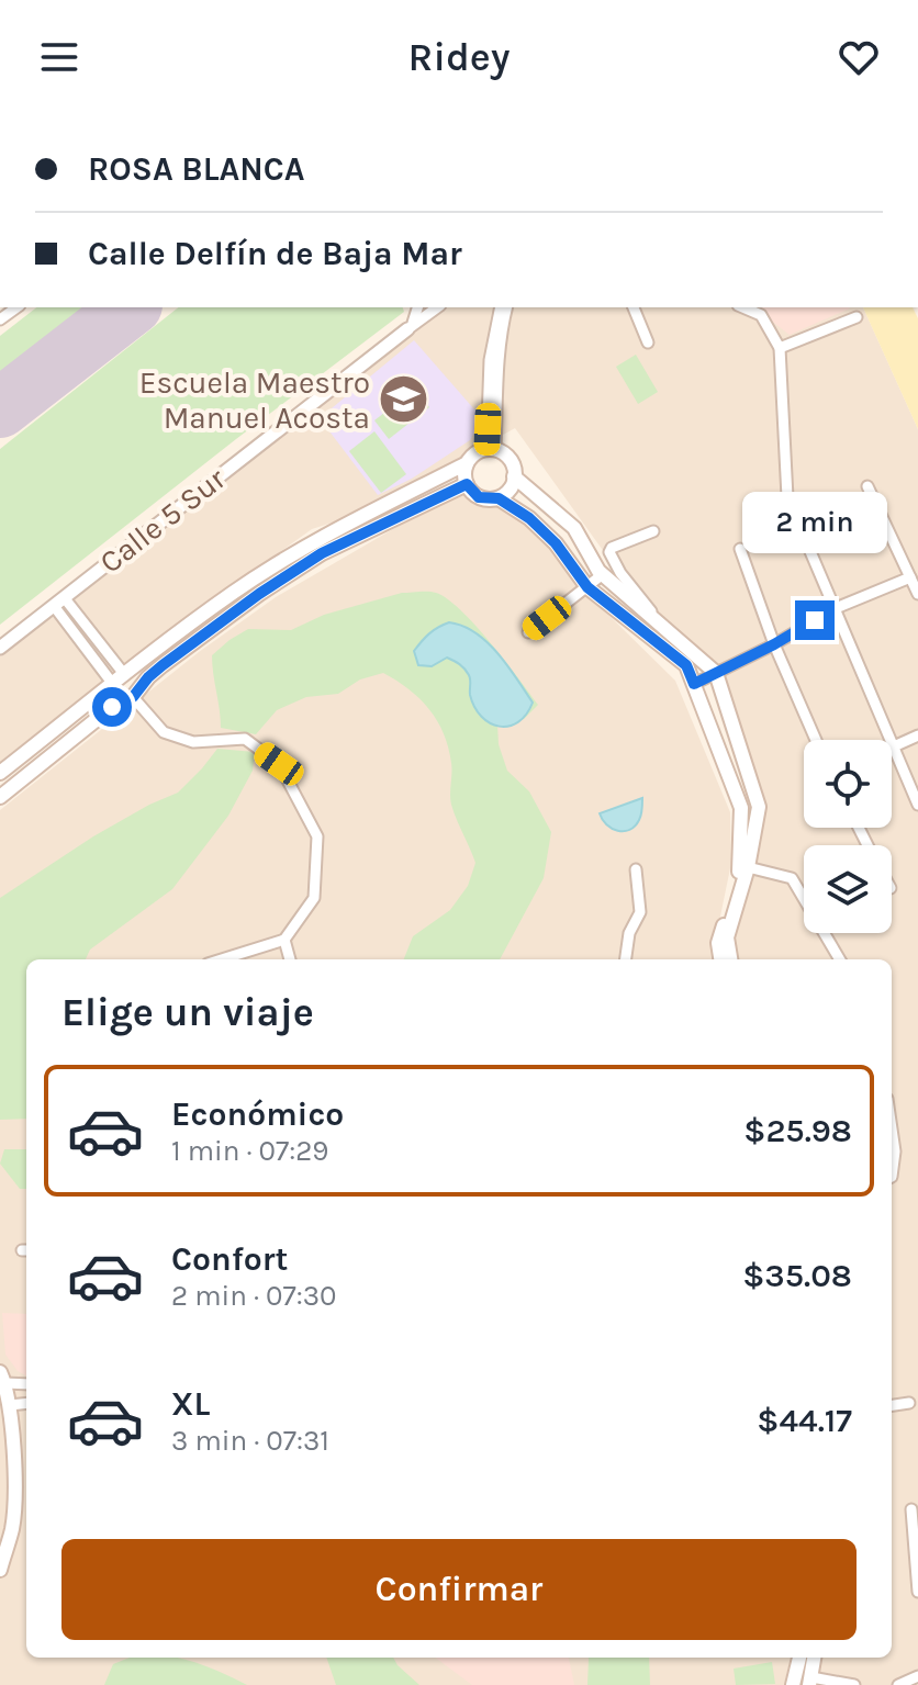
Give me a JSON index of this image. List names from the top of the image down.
{
  "streets": {
    "street": ["Calle 5 Sur"]
  },
  "places": {
    "school or university": ["Escuela Maestro Manuel Acosta"]
  },
  "page": {
    "header": "Ridey",
    "banner": ["ROSA BLANCA", "Calle Delfín de Baja Mar"],
    "bubble": "2 min",
    "heading": "Elige un viaje",
    "list": [
      {
        "name": "Económico",
        "note": "1 min · 07:29",
        "value": "$25.98"
      },
      {
        "name": "Confort",
        "note": "2 min · 07:30",
        "value": "$35.08"
      },
      {
        "name": "XL",
        "note": "3 min · 07:31",
        "value": "$44.17"
      }
    ],
    "buttons": "Confirmar"
  }
}
